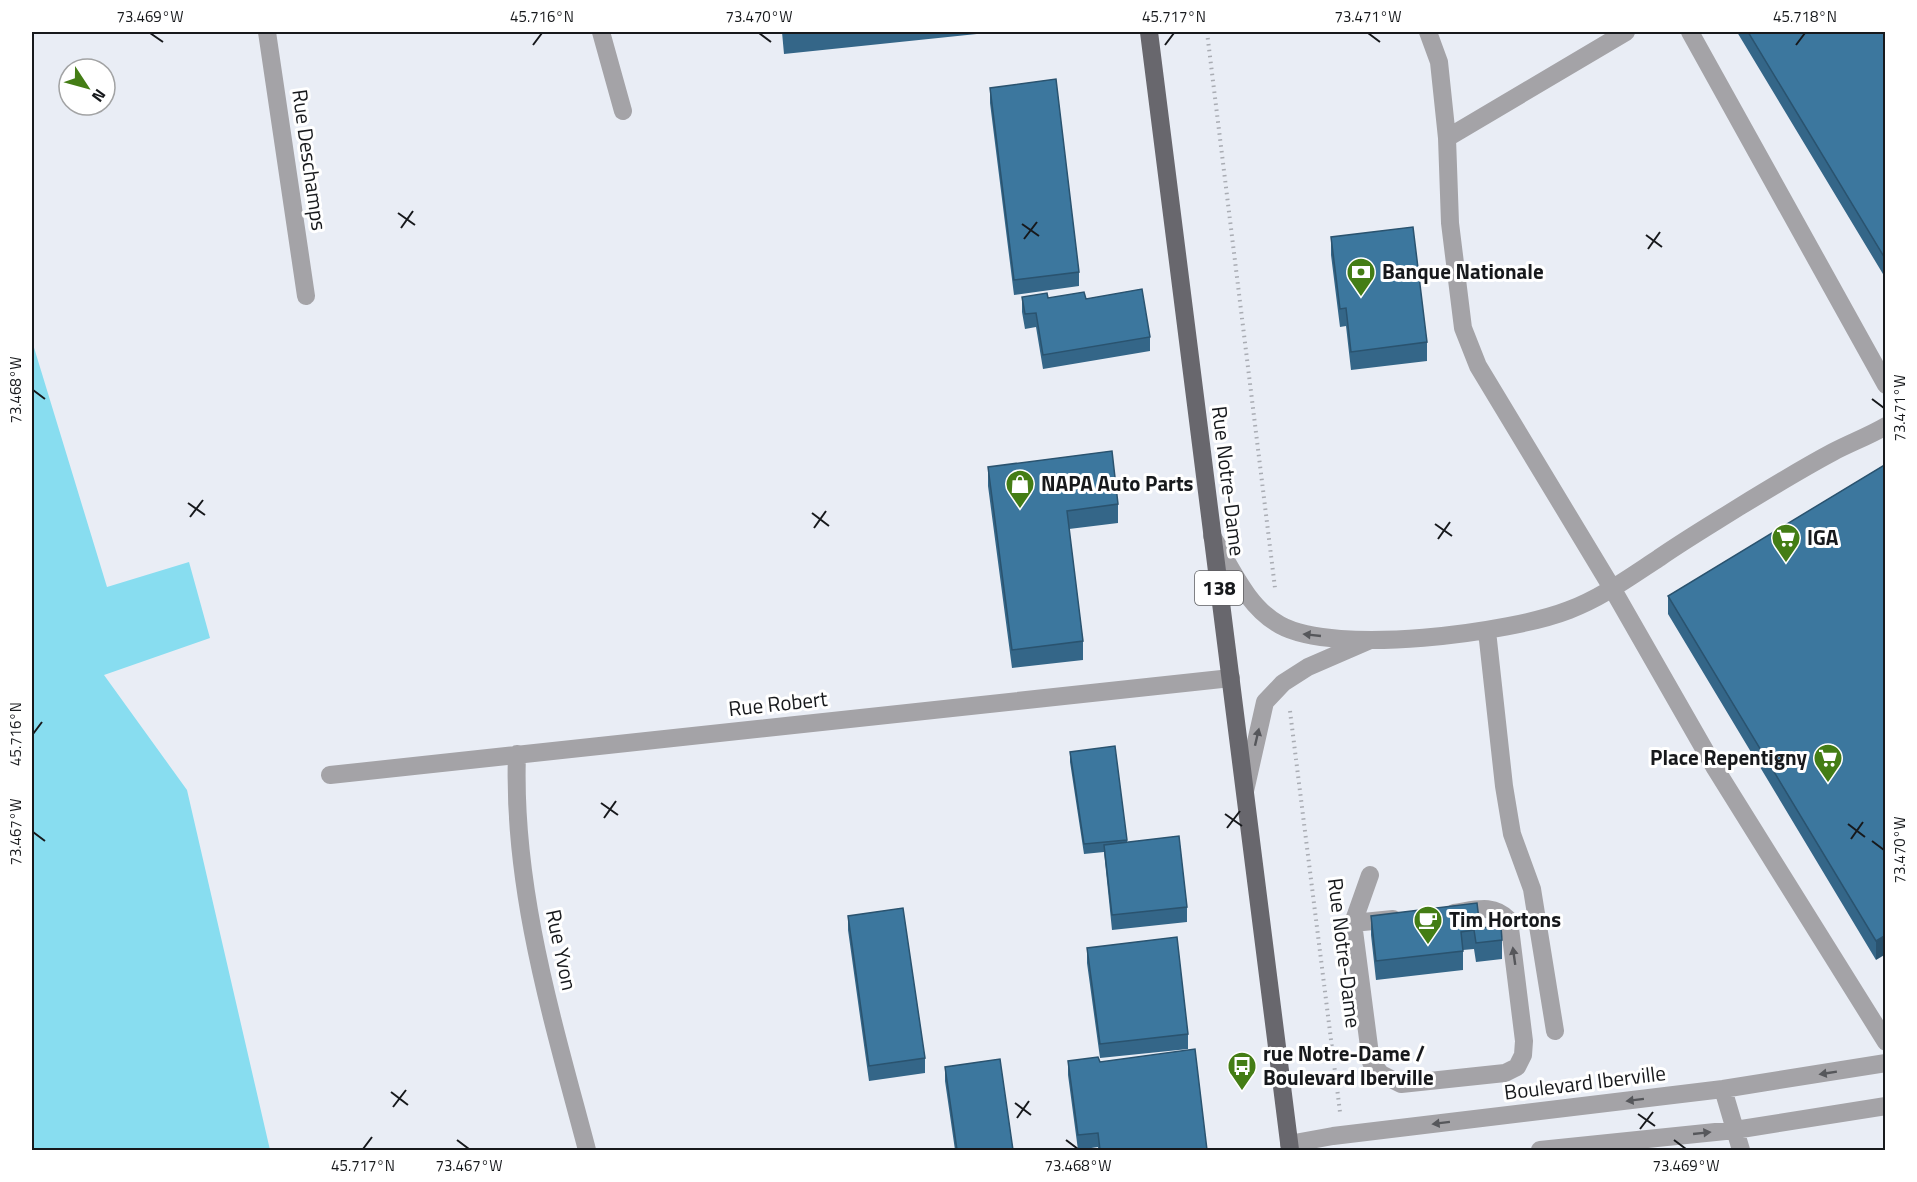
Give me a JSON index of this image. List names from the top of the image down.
{
  "streets": {
    "main road": ["Rue Notre-Dame", "138"],
    "street": [
      "Rue Deschamps",
      "Rue Robert",
      "Rue Yvon",
      "Boulevard Iberville"
    ]
  },
  "crossings": [
    ["Rue Notre-Dame", "Rue Robert"],
    ["Rue Notre-Dame", "Boulevard Iberville"],
    ["Rue Robert", "Rue Yvon"]
  ],
  "places": {
    "bank": ["Banque Nationale"],
    "shop": ["NAPA Auto Parts"],
    "supermarket": ["IGA", "Place Repentigny"],
    "cafe": ["Tim Hortons"],
    "bus stop": ["rue Notre-Dame / Boulevard Iberville"]
  },
  "north": "bottom right",
  "coordinates": [
    "73.469°W",
    "45.716°N",
    "73.470°W",
    "45.717°N",
    "73.471°W",
    "45.718°N",
    "73.468°W",
    "73.467°W"
  ]
}
